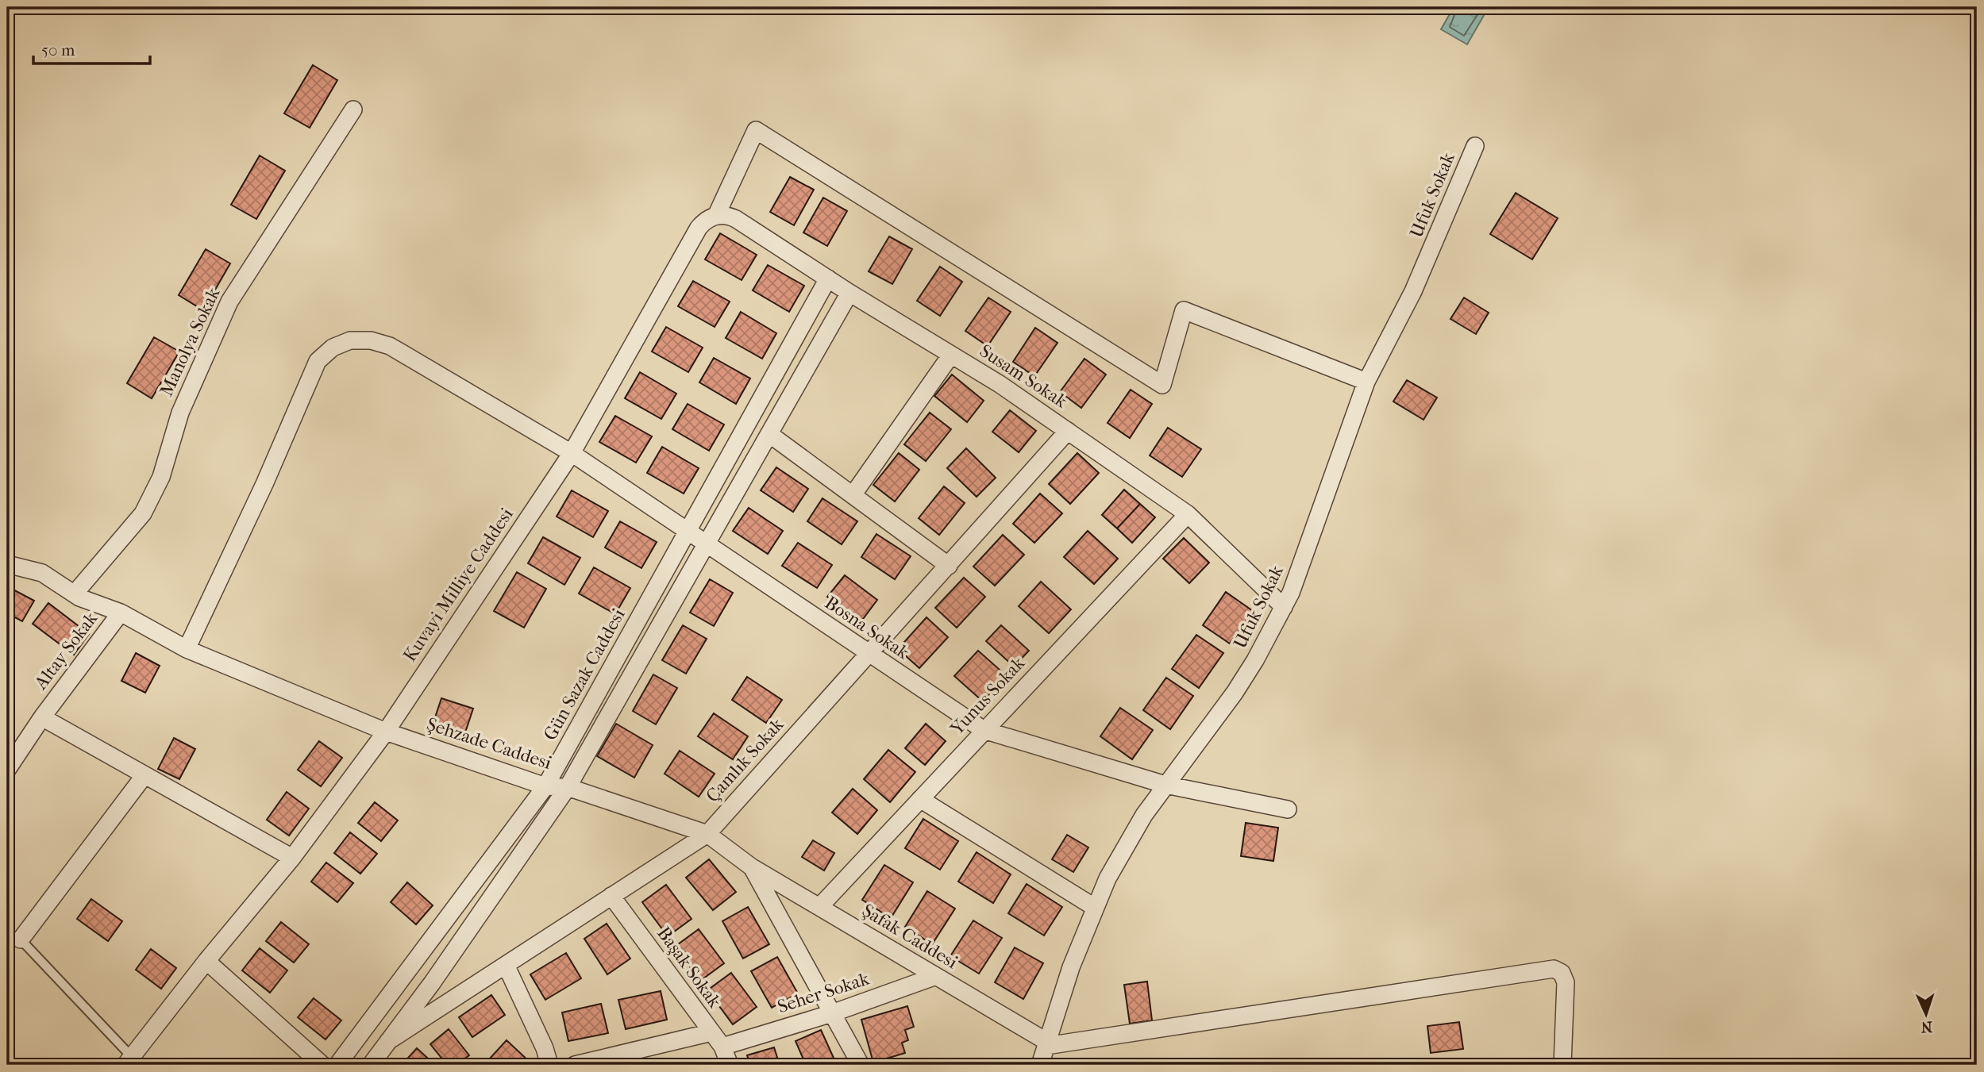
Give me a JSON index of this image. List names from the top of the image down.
{
  "streets": {
    "street": [
      "Ufuk Sokak",
      "Manolya Sokak",
      "Susam Sokak",
      "Kuvayi Milliye Caddesi",
      "Bosna Sokak",
      "Altay Sokak",
      "Gün Sazak Caddesi",
      "Yunus Sokak",
      "Şehzade Caddesi",
      "Çamlık Sokak",
      "Şafak Caddesi",
      "Başak Sokak",
      "Seher Sokak"
    ]
  },
  "crossings": [
    ["Ufuk Sokak", "Susam Sokak"],
    ["Ufuk Sokak", "Bosna Sokak"],
    ["Ufuk Sokak", "Şafak Caddesi"],
    ["Manolya Sokak", "Şehzade Caddesi"],
    ["Susam Sokak", "Kuvayi Milliye Caddesi"],
    ["Susam Sokak", "Gün Sazak Caddesi"],
    ["Susam Sokak", "Yunus Sokak"],
    ["Susam Sokak", "Çamlık Sokak"],
    ["Kuvayi Milliye Caddesi", "Bosna Sokak"],
    ["Kuvayi Milliye Caddesi", "Şehzade Caddesi"],
    ["Bosna Sokak", "Gün Sazak Caddesi"],
    ["Bosna Sokak", "Yunus Sokak"],
    ["Bosna Sokak", "Şehzade Caddesi"],
    ["Bosna Sokak", "Çamlık Sokak"],
    ["Altay Sokak", "Şehzade Caddesi"],
    ["Gün Sazak Caddesi", "Şehzade Caddesi"],
    ["Yunus Sokak", "Şafak Caddesi"],
    ["Şehzade Caddesi", "Çamlık Sokak"],
    ["Şehzade Caddesi", "Şafak Caddesi"],
    ["Şehzade Caddesi", "Seher Sokak"],
    ["Çamlık Sokak", "Başak Sokak"],
    ["Şafak Caddesi", "Seher Sokak"],
    ["Başak Sokak", "Seher Sokak"]
  ],
  "scale_bar": "50 m",
  "north": "bottom"
}
